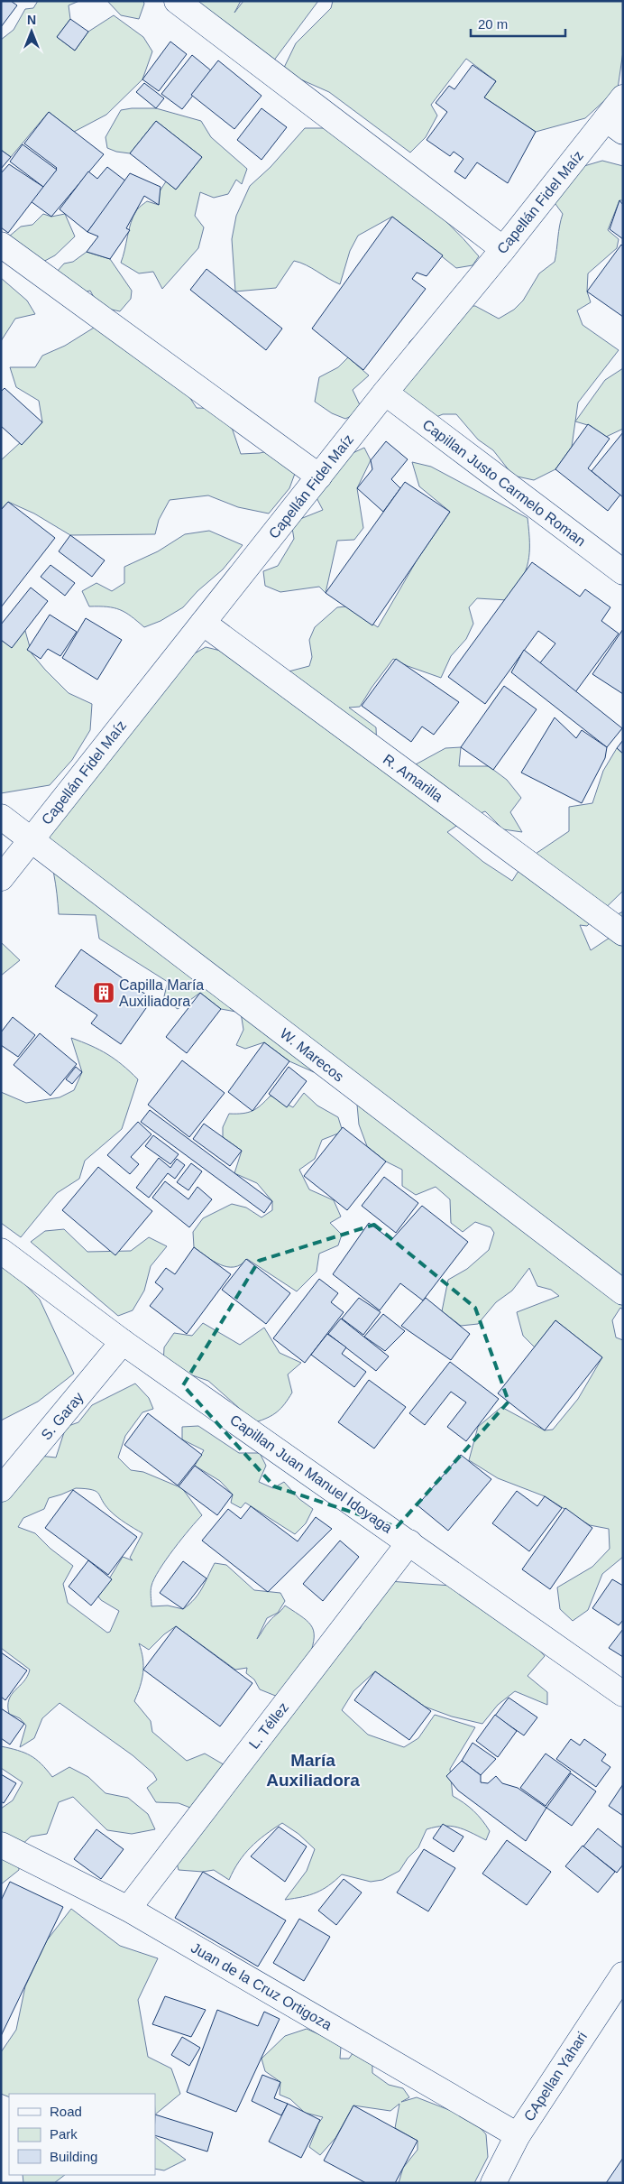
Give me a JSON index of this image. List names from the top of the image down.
{
  "streets": {
    "street": [
      "Capellán Fidel Maíz",
      "Capillan Justo Carmelo Roman",
      "R. Amarilla",
      "W. Marecos",
      "S. Garay",
      "Capillan Juan Manuel Idoyaga",
      "L. Téllez",
      "Juan de la Cruz Ortigoza",
      "CApellan Yahari"
    ]
  },
  "crossings": [
    ["Capellán Fidel Maíz", "Capillan Justo Carmelo Roman"],
    ["Capellán Fidel Maíz", "R. Amarilla"],
    ["Capellán Fidel Maíz", "W. Marecos"],
    ["S. Garay", "Capillan Juan Manuel Idoyaga"],
    ["Capillan Juan Manuel Idoyaga", "L. Téllez"],
    ["L. Téllez", "Juan de la Cruz Ortigoza"],
    ["Juan de la Cruz Ortigoza", "CApellan Yahari"]
  ],
  "districts": ["María Auxiliadora"],
  "places": {
    "building": ["Capilla María Auxiliadora"]
  },
  "legend": ["Road", "Park", "Building"],
  "scale_bar": "20 m",
  "north": "top"
}
